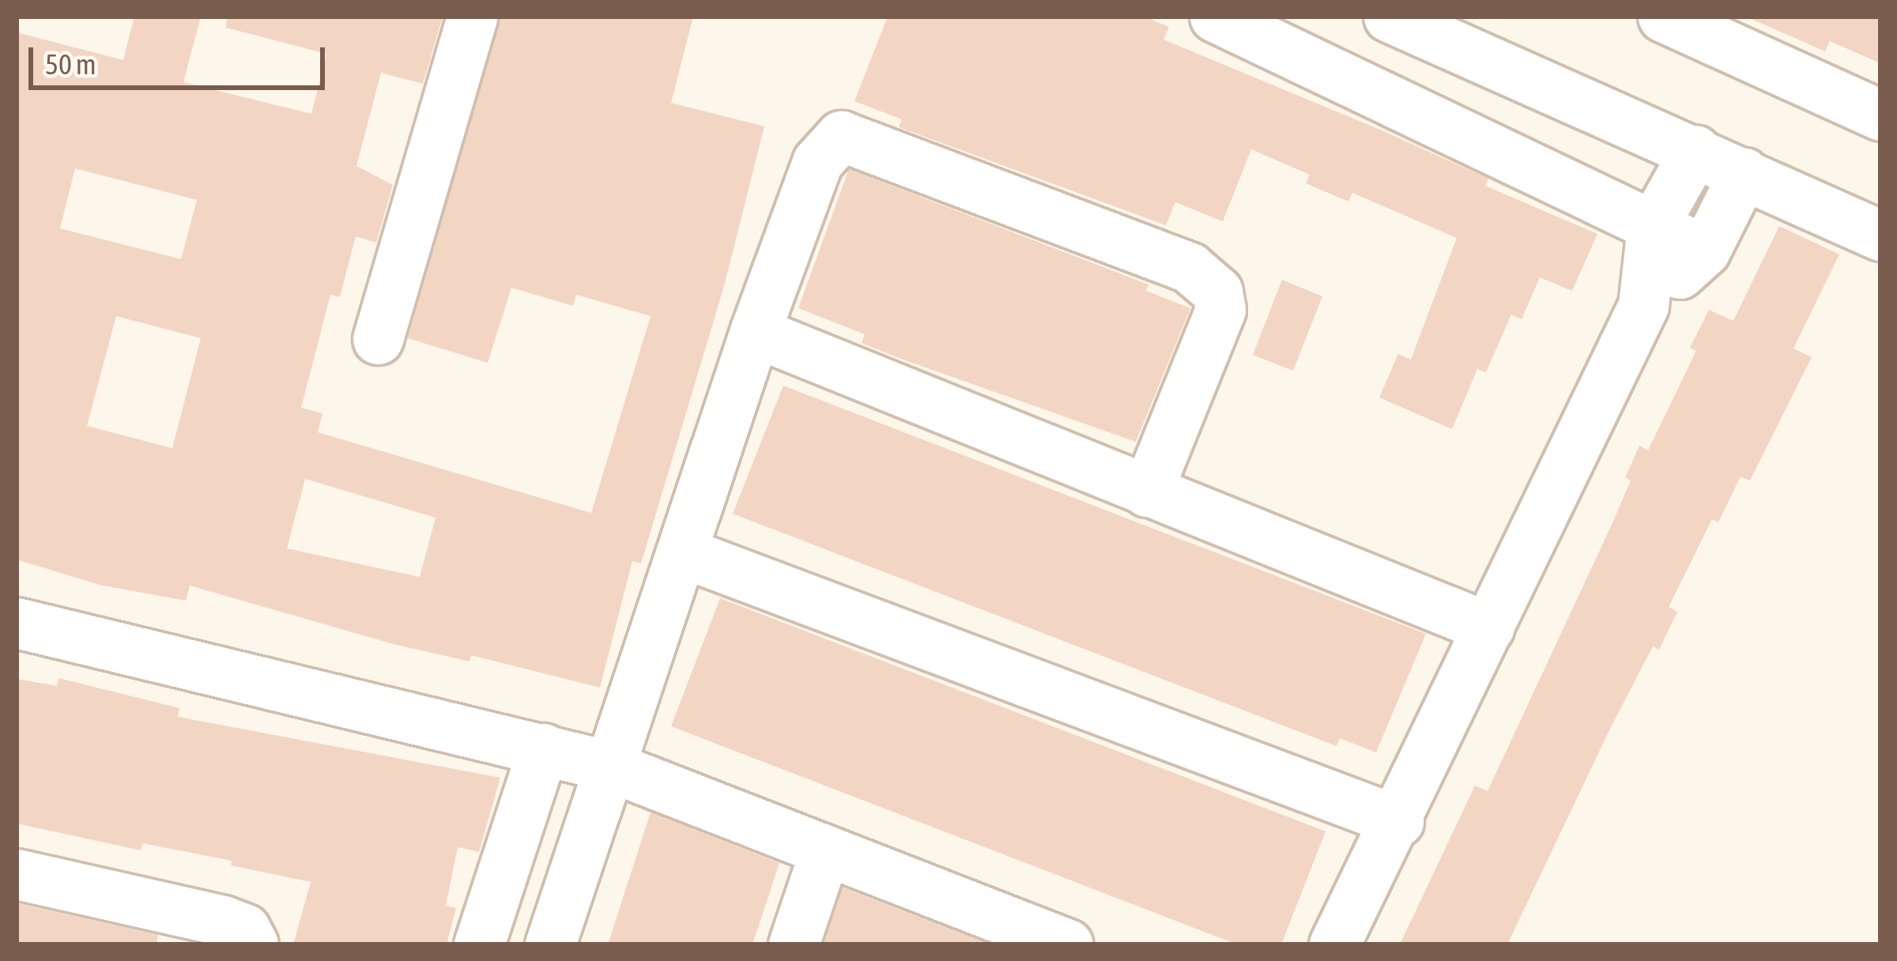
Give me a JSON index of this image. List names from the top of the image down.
{
  "scale_bar": "50 m"
}
